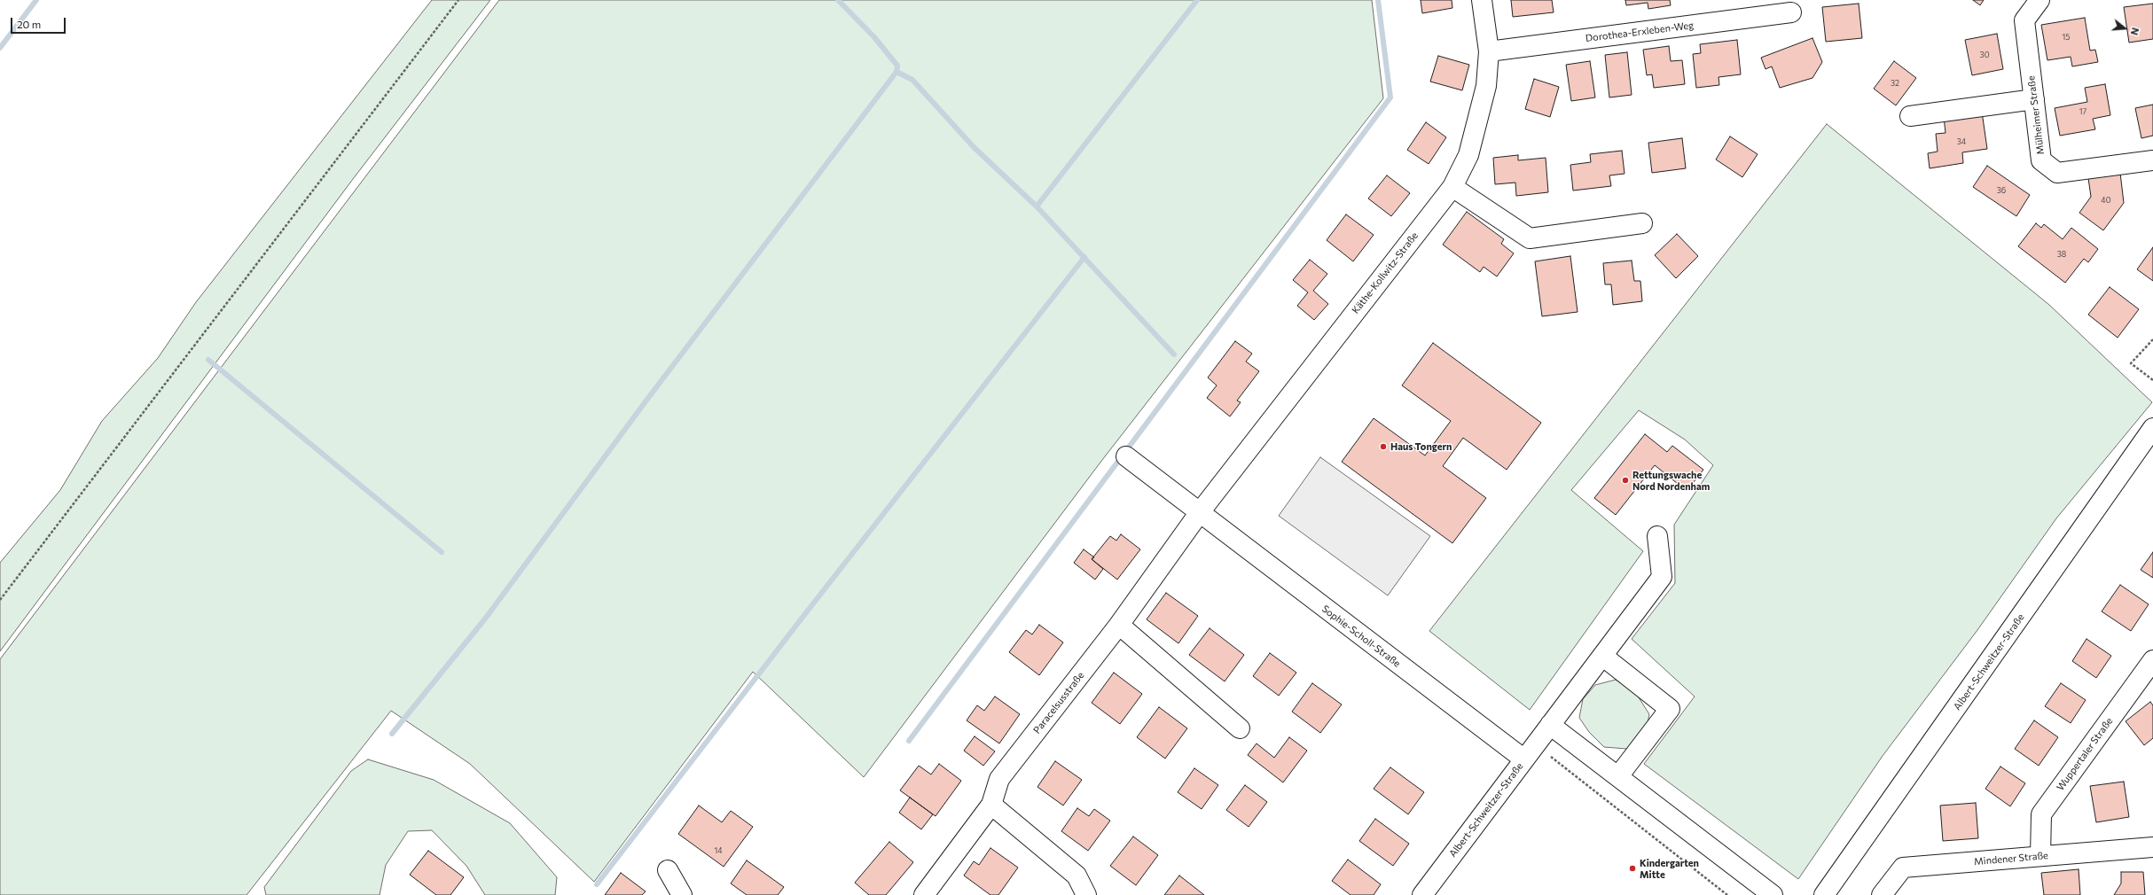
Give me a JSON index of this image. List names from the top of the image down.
{
  "streets": {
    "street": [
      "Dorothea-Erxleben-Weg",
      "Mülheimer Straße",
      "Käthe-Kollwitz-Straße",
      "Sophie-Scholl-Straße",
      "Albert-Schweitzer-Straße",
      "Paracelsusstraße",
      "Wuppertaler Straße",
      "Mindener Straße"
    ]
  },
  "crossings": [
    ["Dorothea-Erxleben-Weg", "Käthe-Kollwitz-Straße"],
    ["Käthe-Kollwitz-Straße", "Sophie-Scholl-Straße"],
    ["Käthe-Kollwitz-Straße", "Paracelsusstraße"],
    ["Sophie-Scholl-Straße", "Albert-Schweitzer-Straße"],
    ["Sophie-Scholl-Straße", "Paracelsusstraße"],
    ["Wuppertaler Straße", "Mindener Straße"]
  ],
  "places": ["Haus Tongern", "Rettungswache Nord Nordenham", "Kindergarten Mitte"],
  "house_numbers": [
    "15",
    "30",
    "32",
    "17",
    "34",
    "36",
    "40",
    "38",
    "14"
  ],
  "scale_bar": "20 m",
  "north": "right"
}
